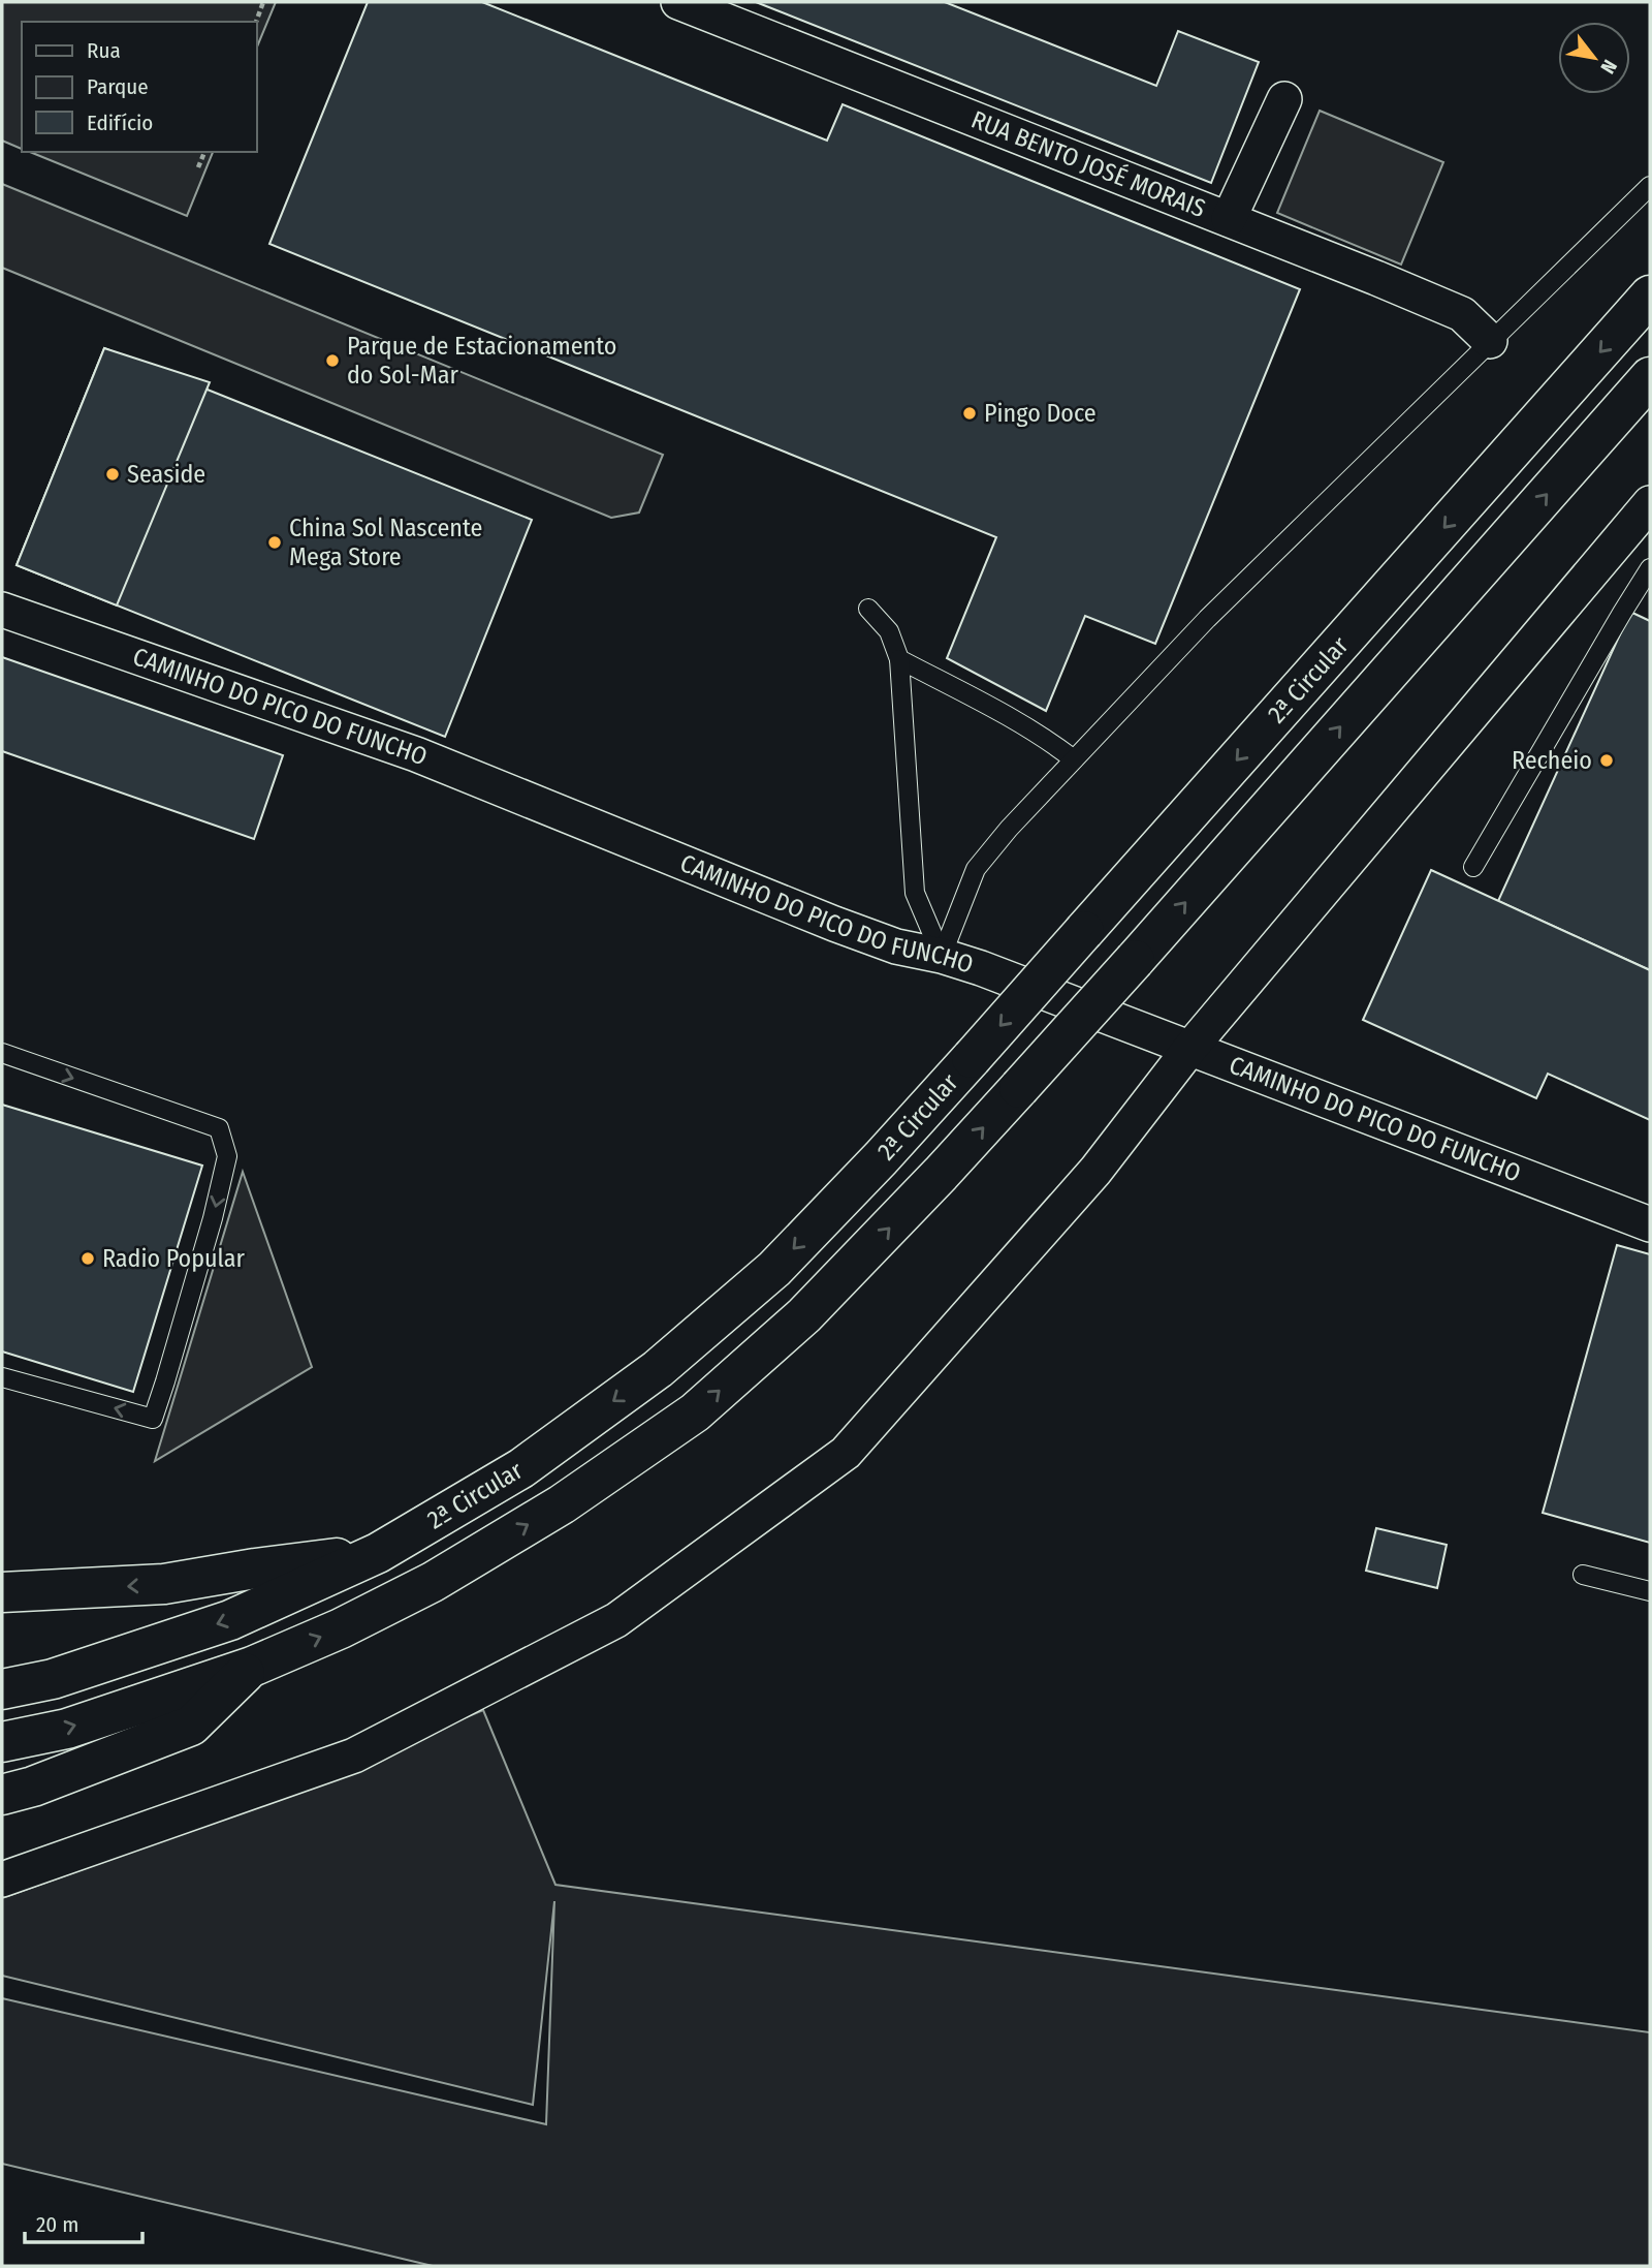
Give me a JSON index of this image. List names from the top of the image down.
{
  "streets": {
    "highway": ["2ª Circular"],
    "street": ["RUA BENTO JOSÉ MORAIS", "CAMINHO DO PICO DO FUNCHO"]
  },
  "places": [
    "Parque de Estacionamento do Sol-Mar",
    "Pingo Doce",
    "Seaside",
    "China Sol Nascente Mega Store",
    "Recheio",
    "Radio Popular"
  ],
  "legend": ["Rua", "Parque", "Edifício"],
  "scale_bar": "20 m",
  "north": "bottom right"
}
